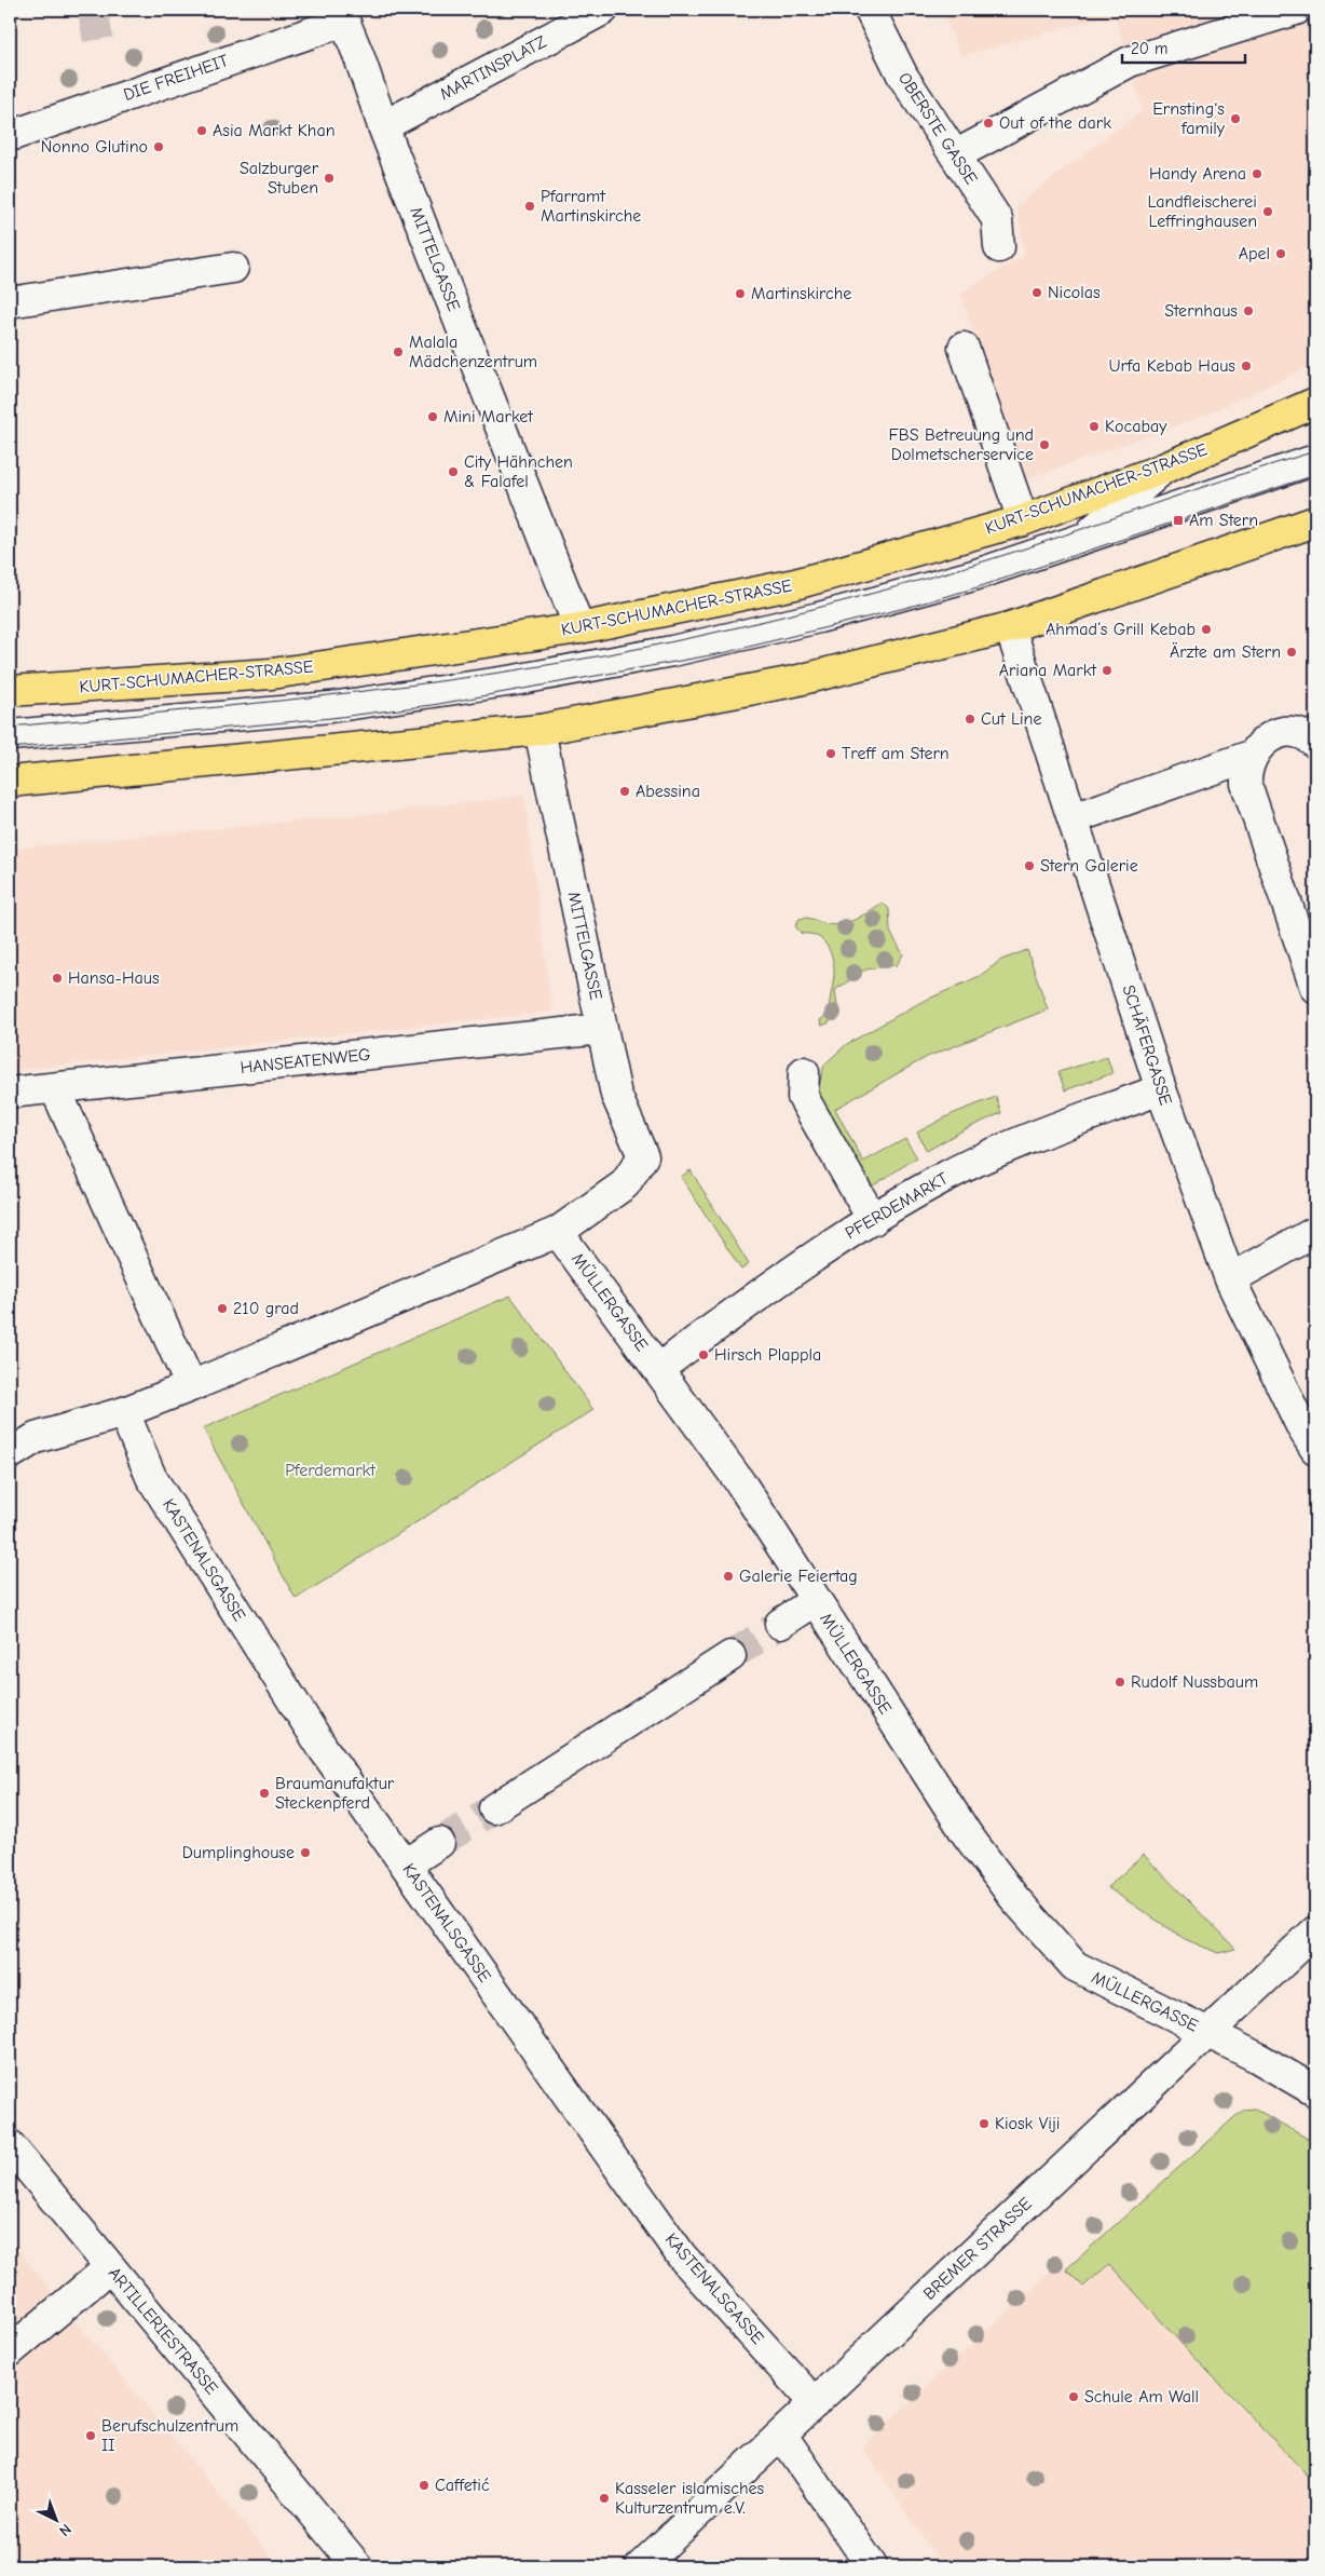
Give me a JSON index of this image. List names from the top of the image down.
{
  "streets": {
    "main road": ["KURT-SCHUMACHER-STRASSE"],
    "street": [
      "MARTINSPLATZ",
      "DIE FREIHEIT",
      "OBERSTE GASSE",
      "MITTELGASSE",
      "SCHÄFERGASSE",
      "HANSEATENWEG",
      "PFERDEMARKT",
      "MÜLLERGASSE",
      "KASTENALSGASSE",
      "BREMER STRASSE",
      "ARTILLERIESTRASSE"
    ]
  },
  "crossings": [
    ["MARTINSPLATZ", "MITTELGASSE"],
    ["DIE FREIHEIT", "MITTELGASSE"],
    ["MITTELGASSE", "KURT-SCHUMACHER-STRASSE"],
    ["MITTELGASSE", "HANSEATENWEG"],
    ["MITTELGASSE", "MÜLLERGASSE"],
    ["SCHÄFERGASSE", "PFERDEMARKT"],
    ["PFERDEMARKT", "MÜLLERGASSE"],
    ["MÜLLERGASSE", "BREMER STRASSE"],
    ["KASTENALSGASSE", "BREMER STRASSE"]
  ],
  "parks": ["Pferdemarkt"],
  "places": {
    "other": [
      "Ernsting's family",
      "Out of the dark",
      "Asia Markt Khan",
      "Nonno Glutino",
      "Handy Arena",
      "Salzburger Stuben",
      "Pfarramt Martinskirche",
      "Landfleischerei Leffringhausen",
      "Apel",
      "Nicolas",
      "Martinskirche",
      "Sternhaus",
      "Malala Mädchenzentrum",
      "Urfa Kebab Haus",
      "Mini Market",
      "Kocabay",
      "FBS Betreuung und Dolmetscherservice",
      "City Hähnchen & Falafel",
      "Ahmad‘s Grill Kebab",
      "Ärzte am Stern",
      "Ariana Markt",
      "Cut Line",
      "Treff am Stern",
      "Abessina",
      "Stern Galerie",
      "Hansa-Haus",
      "210 grad",
      "Hirsch Plappla",
      "Galerie Feiertag",
      "Rudolf Nussbaum",
      "Braumanufaktur Steckenpferd",
      "Dumplinghouse",
      "Kiosk Viji",
      "Schule Am Wall",
      "Berufschulzentrum II",
      "Caffetić",
      "Kasseler islamisches Kulturzentrum e.V."
    ],
    "transit": ["Am Stern"]
  },
  "scale_bar": "20 m",
  "north": "bottom right"
}
